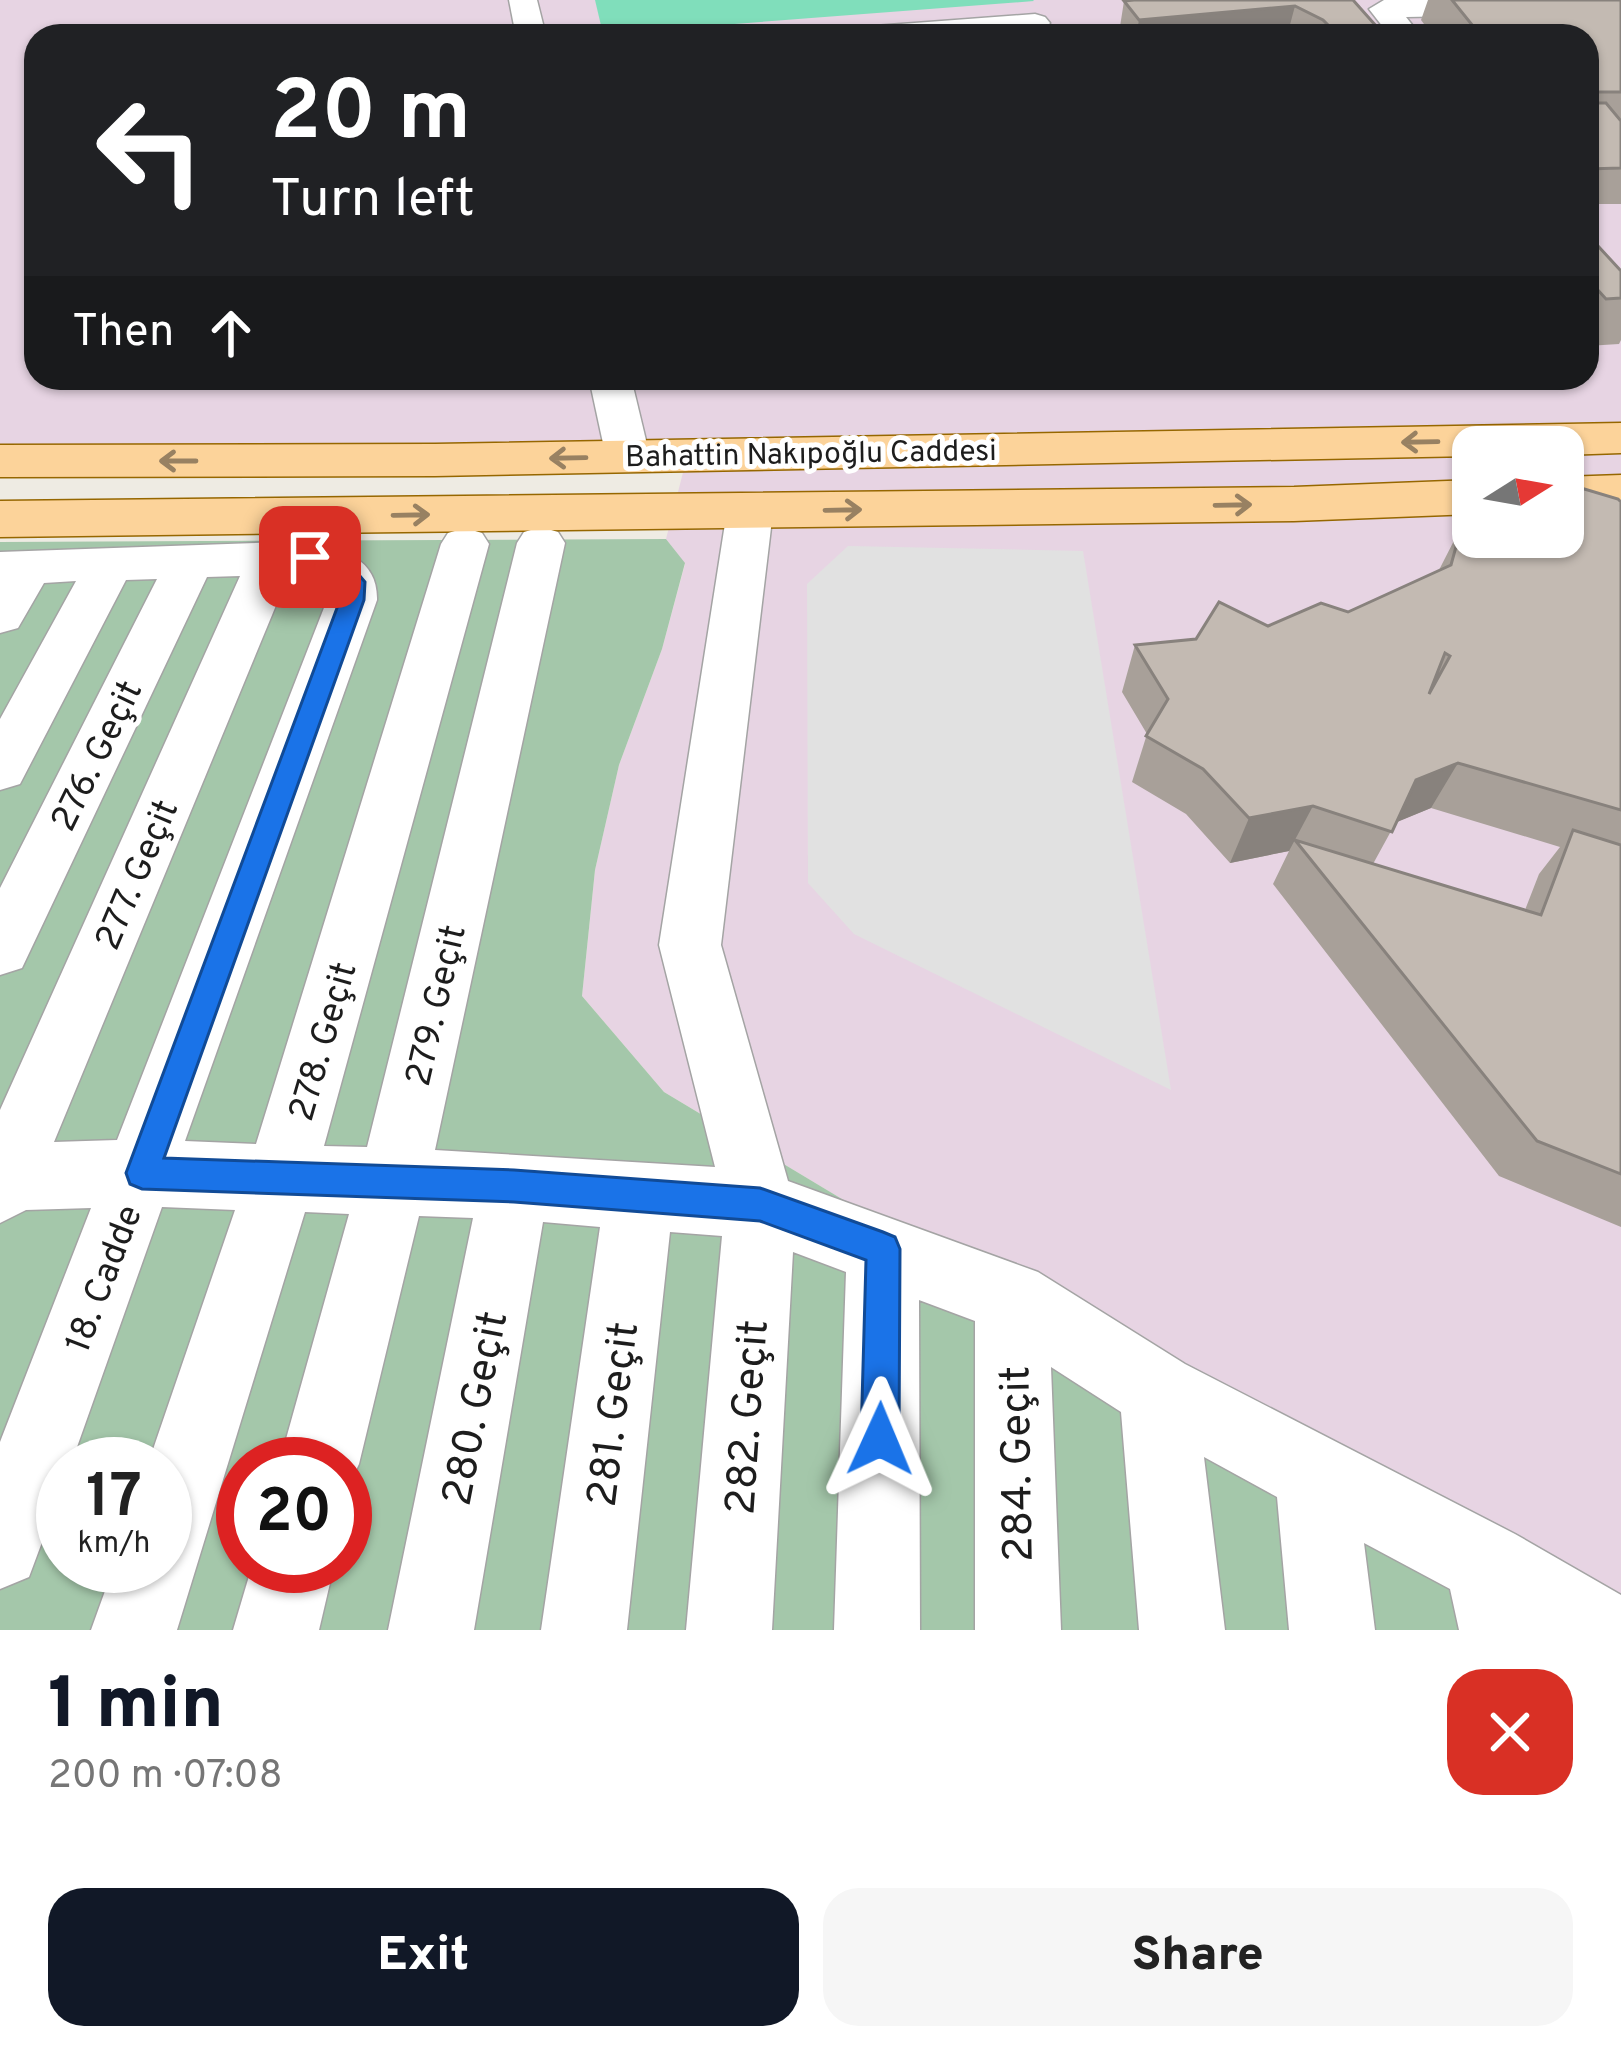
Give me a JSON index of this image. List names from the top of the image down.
{
  "streets": {
    "main road": ["Bahattin Nakıpoğlu Caddesi"],
    "street": [
      "276. Geçit",
      "277. Geçit",
      "279. Geçit",
      "278. Geçit",
      "18. Cadde",
      "280. Geçit",
      "281. Geçit",
      "282. Geçit",
      "284. Geçit"
    ]
  },
  "crossings": [
    ["Bahattin Nakıpoğlu Caddesi", "282. Geçit"],
    ["277. Geçit", "18. Cadde"]
  ],
  "north": "right",
  "page": {
    "turn": ["20 m", "Turn left"],
    "then": "Then",
    "speed": "17 km/h",
    "limit": "20",
    "heading": ["1 min", "200 m · 07:08"],
    "buttons": ["Exit", "Share"]
  }
}
